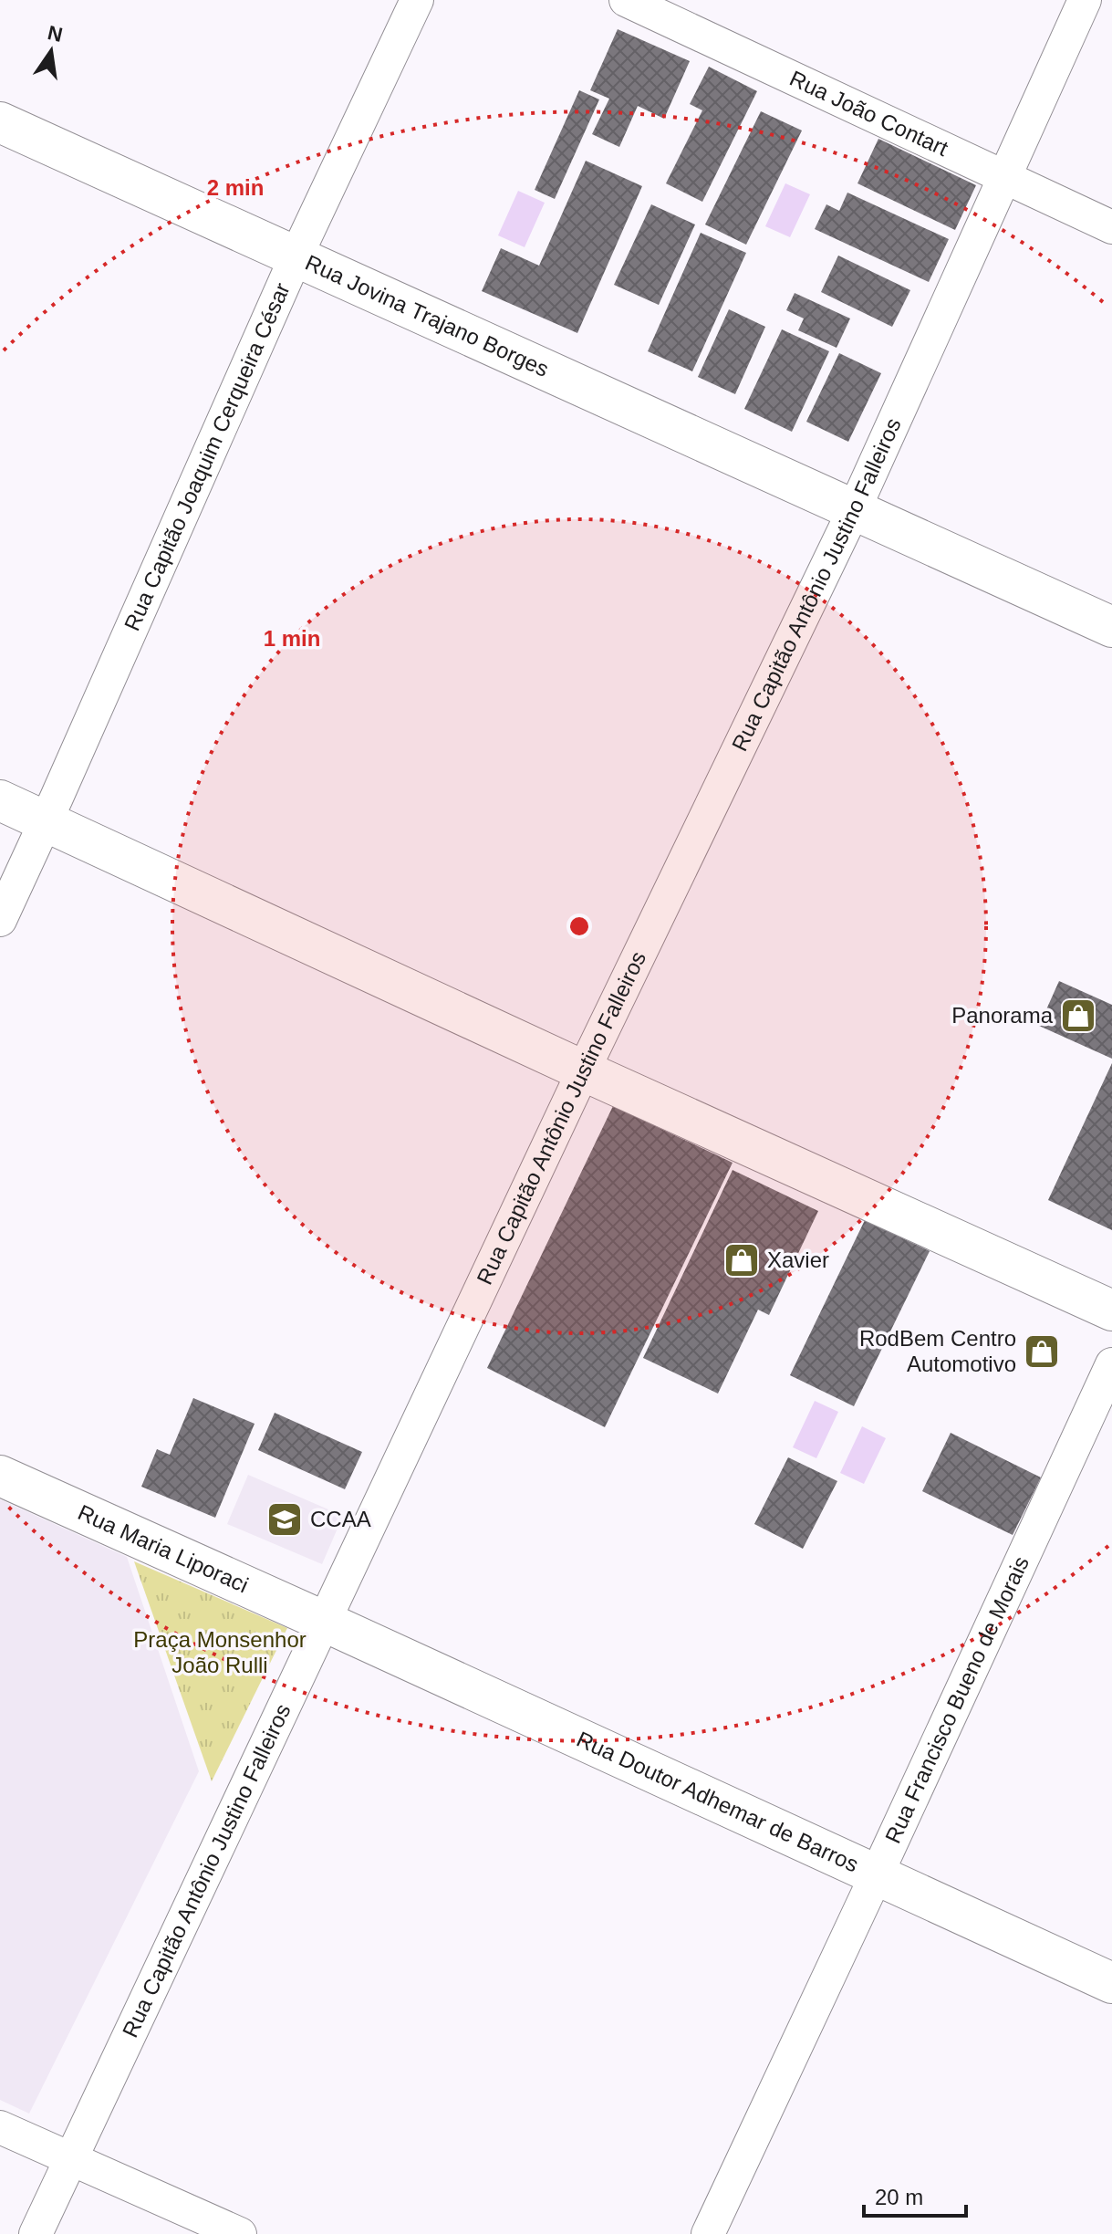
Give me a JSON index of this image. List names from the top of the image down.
{
  "streets": {
    "street": [
      "Rua João Contart",
      "Rua Jovina Trajano Borges",
      "Rua Capitão Joaquim Cerqueira César",
      "Rua Capitão Antônio Justino Falleiros",
      "Rua Maria Liporaci",
      "Rua Francisco Bueno de Morais",
      "Rua Doutor Adhemar de Barros"
    ]
  },
  "crossings": [
    ["Rua João Contart", "Rua Capitão Antônio Justino Falleiros"],
    ["Rua Jovina Trajano Borges", "Rua Capitão Joaquim Cerqueira César"],
    ["Rua Jovina Trajano Borges", "Rua Capitão Antônio Justino Falleiros"],
    ["Rua Capitão Antônio Justino Falleiros", "Rua Maria Liporaci"],
    ["Rua Capitão Antônio Justino Falleiros", "Rua Doutor Adhemar de Barros"],
    ["Rua Maria Liporaci", "Rua Doutor Adhemar de Barros"],
    ["Rua Francisco Bueno de Morais", "Rua Doutor Adhemar de Barros"]
  ],
  "parks": ["Praça Monsenhor João Rulli"],
  "places": {
    "shop": ["Panorama", "Xavier", "RodBem Centro Automotivo"],
    "school or university": ["CCAA"]
  },
  "scale_bar": "20 m",
  "north": "top",
  "rings": ["2 min", "1 min"]
}
